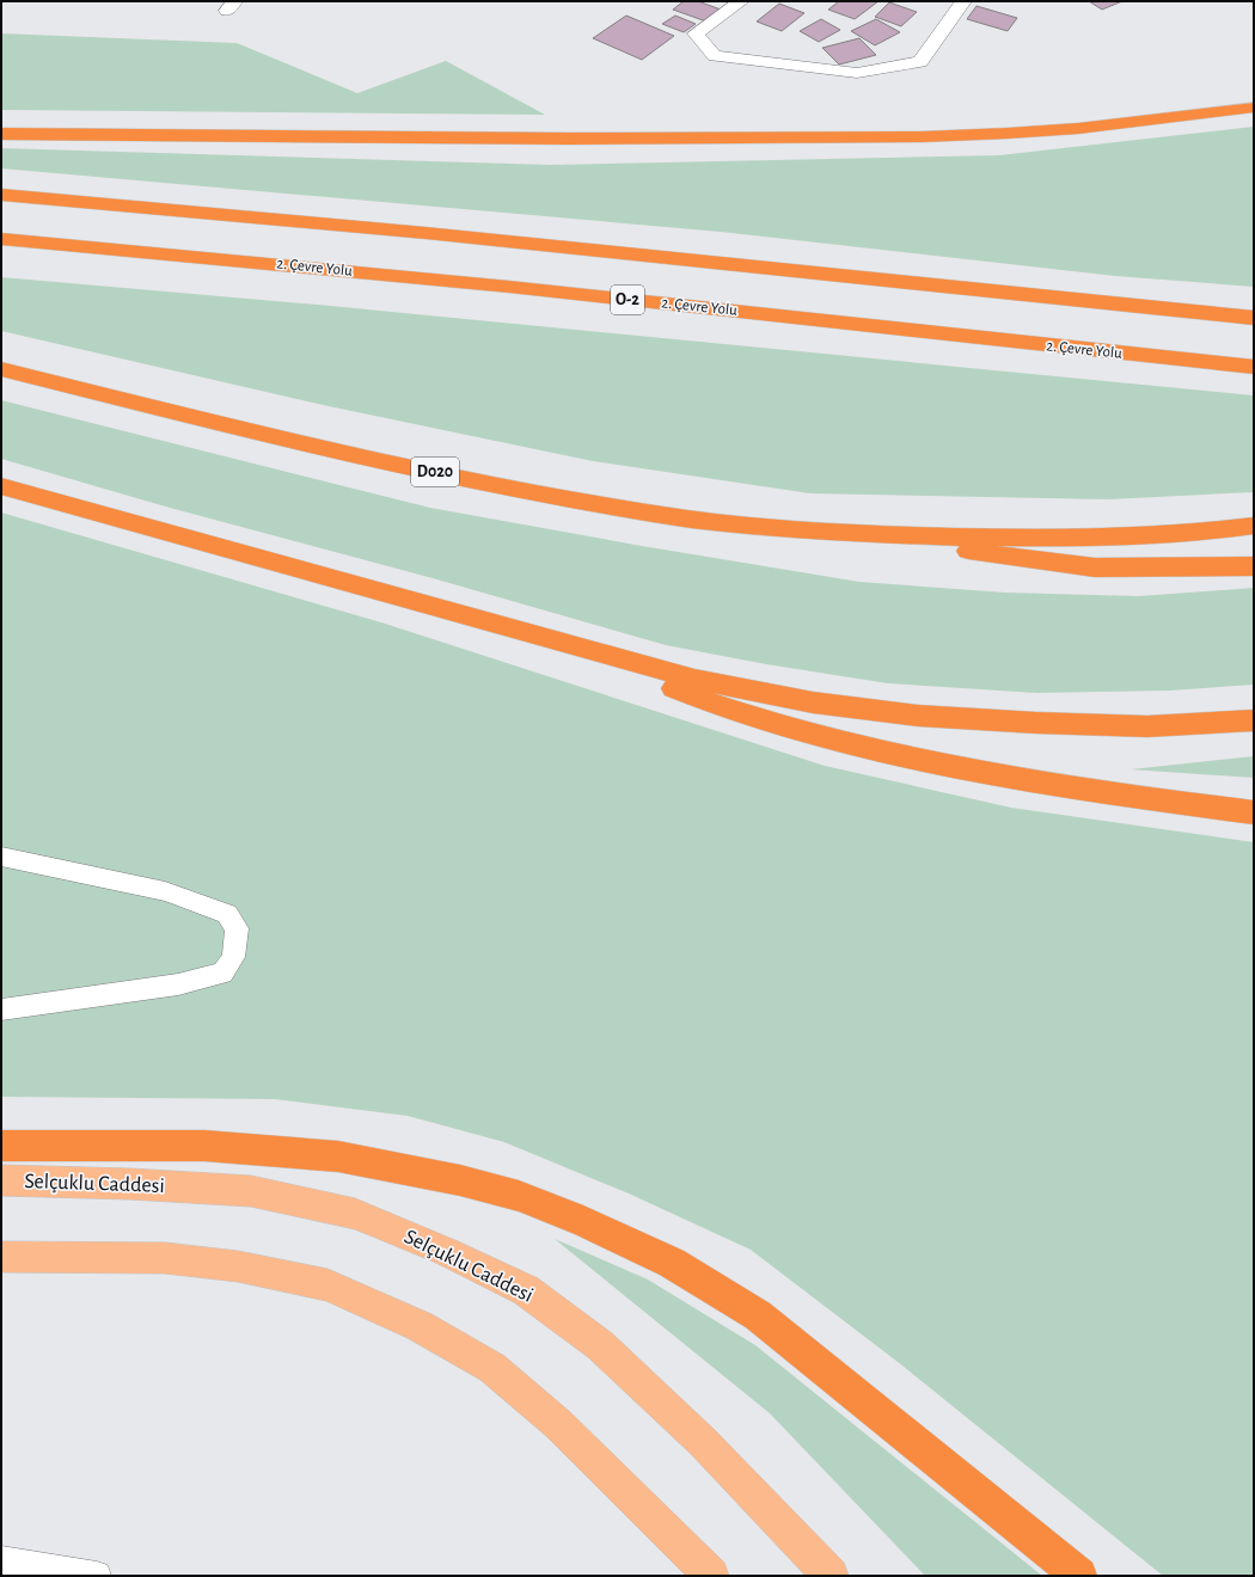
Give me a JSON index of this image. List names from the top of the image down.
{
  "streets": {
    "highway": ["2. Çevre Yolu", "O-2", "D020"],
    "main road": ["Selçuklu Caddesi"]
  }
}
